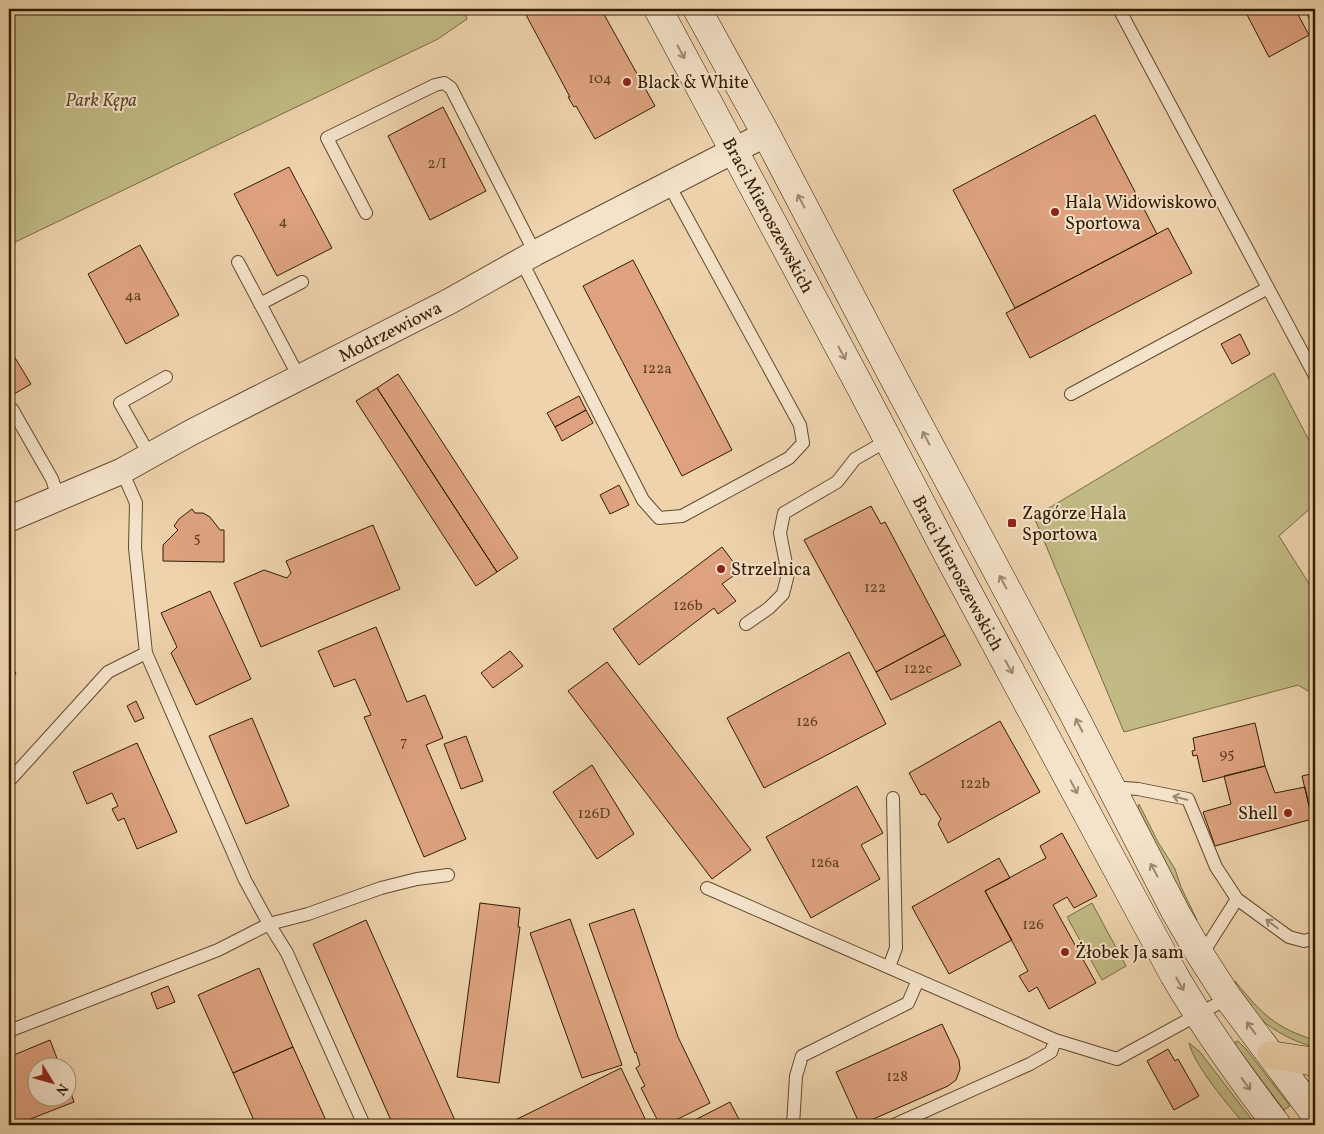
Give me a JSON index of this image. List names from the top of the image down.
{
  "streets": {
    "main road": ["Braci Mieroszewskich"],
    "street": ["Modrzewiowa"]
  },
  "crossings": [
    ["Braci Mieroszewskich", "Modrzewiowa"]
  ],
  "parks": ["Park Kępa"],
  "places": {
    "other": [
      "Black & White",
      "Hala Widowiskowo Sportowa",
      "Strzelnica",
      "Shell",
      "Żłobek Ja sam"
    ],
    "transit": ["Zagórze Hala Sportowa"]
  },
  "house_numbers": [
    "104",
    "2/I",
    "4",
    "4a",
    "122a",
    "5",
    "122",
    "126b",
    "122c",
    "126",
    "7",
    "95",
    "122b",
    "126D",
    "126a",
    "126",
    "128"
  ],
  "north": "bottom right"
}
